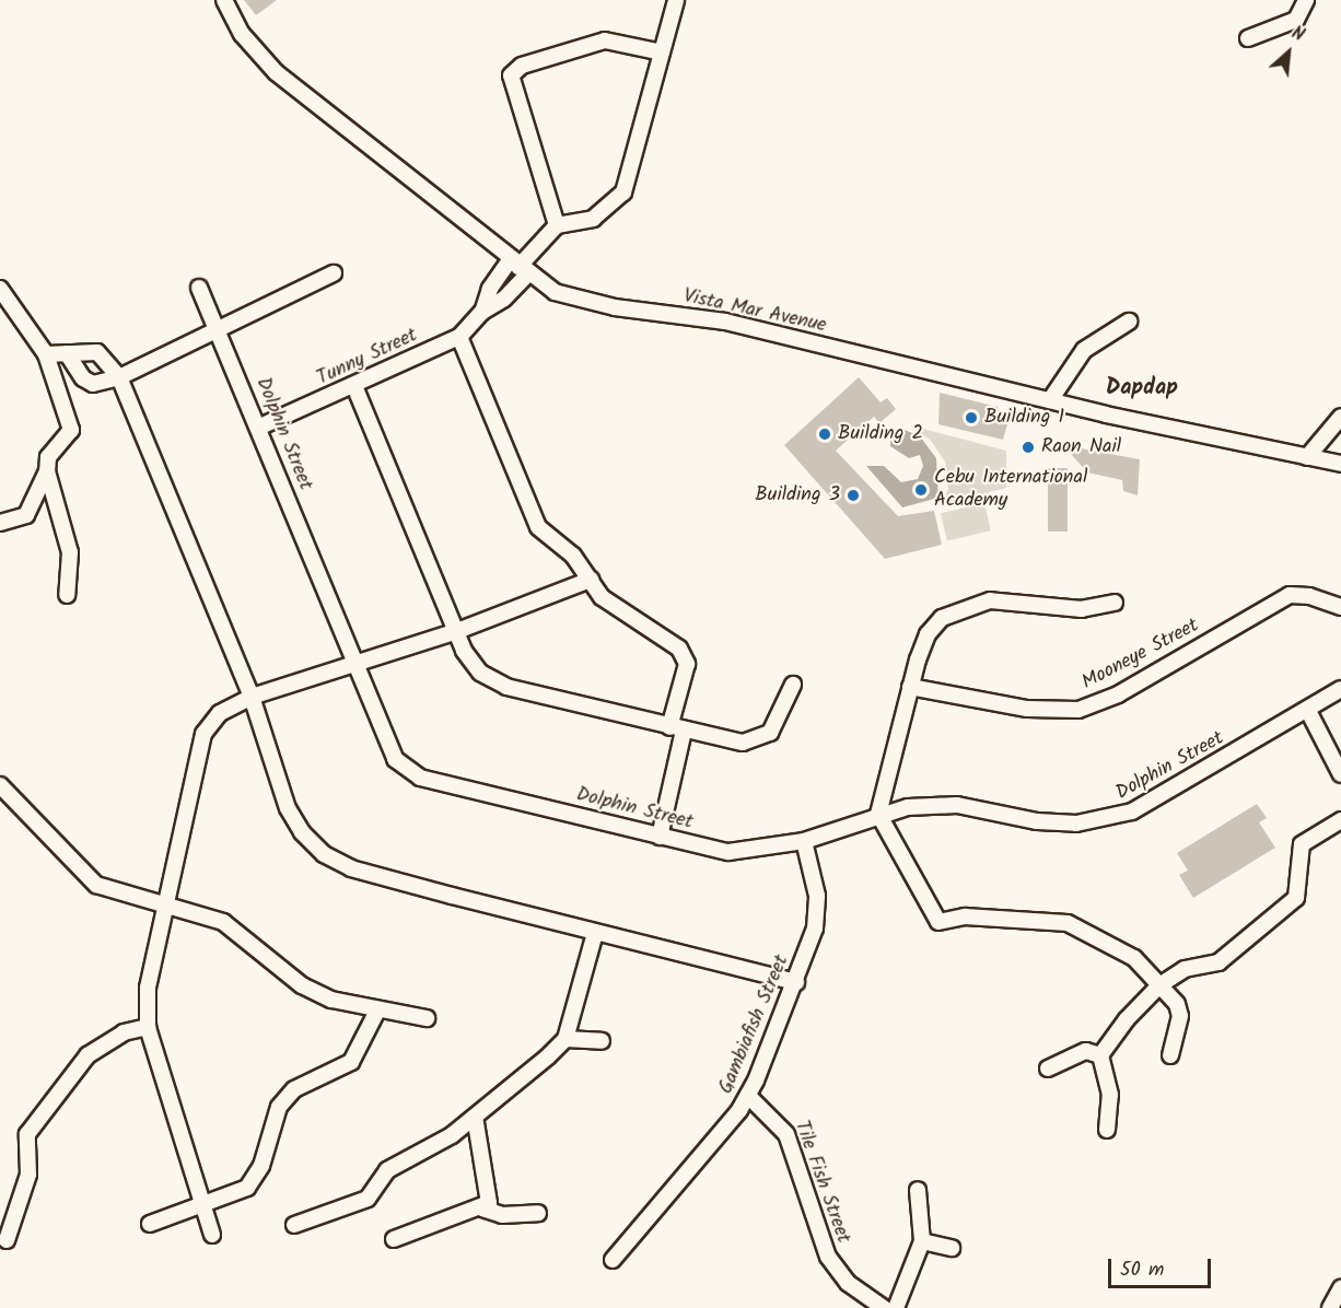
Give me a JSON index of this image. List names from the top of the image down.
{
  "streets": {
    "street": [
      "Vista Mar Avenue",
      "Tunny Street",
      "Dolphin Street",
      "Mooneye Street",
      "Gambiafish Street",
      "Tile Fish Street"
    ]
  },
  "crossings": [
    ["Vista Mar Avenue", "Tunny Street"],
    ["Tunny Street", "Dolphin Street"],
    ["Dolphin Street", "Gambiafish Street"],
    ["Gambiafish Street", "Tile Fish Street"]
  ],
  "districts": ["Dapdap"],
  "places": [
    "Building 1",
    "Building 2",
    "Raon Nail",
    "Cebu International Academy",
    "Building 3"
  ],
  "scale_bar": "50 m",
  "north": "top right"
}
